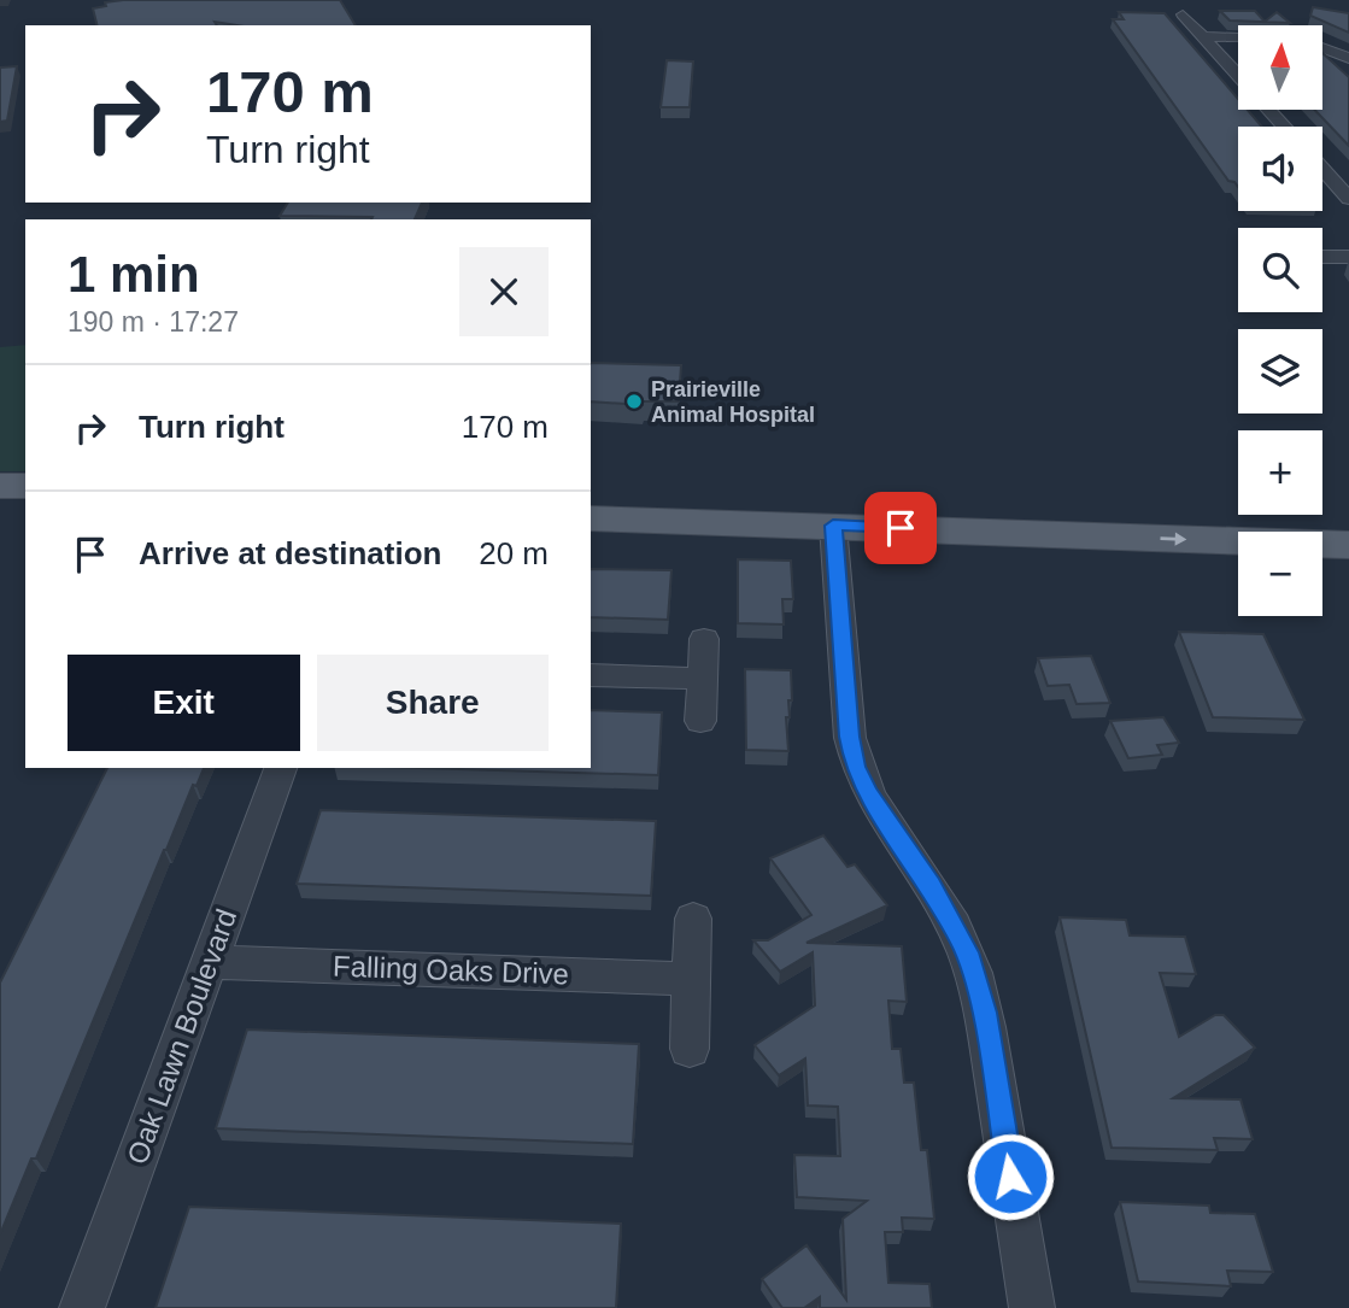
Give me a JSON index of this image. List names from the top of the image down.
{
  "streets": {
    "street": ["Falling Oaks Drive", "Oak Lawn Boulevard"]
  },
  "crossings": [
    ["Falling Oaks Drive", "Oak Lawn Boulevard"]
  ],
  "places": ["Prairieville Animal Hospital"],
  "north": "top",
  "page": {
    "map_buttons": ["+", "−"],
    "turn": ["170 m", "Turn right"],
    "heading": ["1 min", "190 m · 17:27"],
    "list": [
      {
        "name": "Turn right",
        "value": "170 m"
      },
      {
        "name": "Arrive at destination",
        "value": "20 m"
      }
    ],
    "buttons": ["Exit", "Share"]
  }
}
